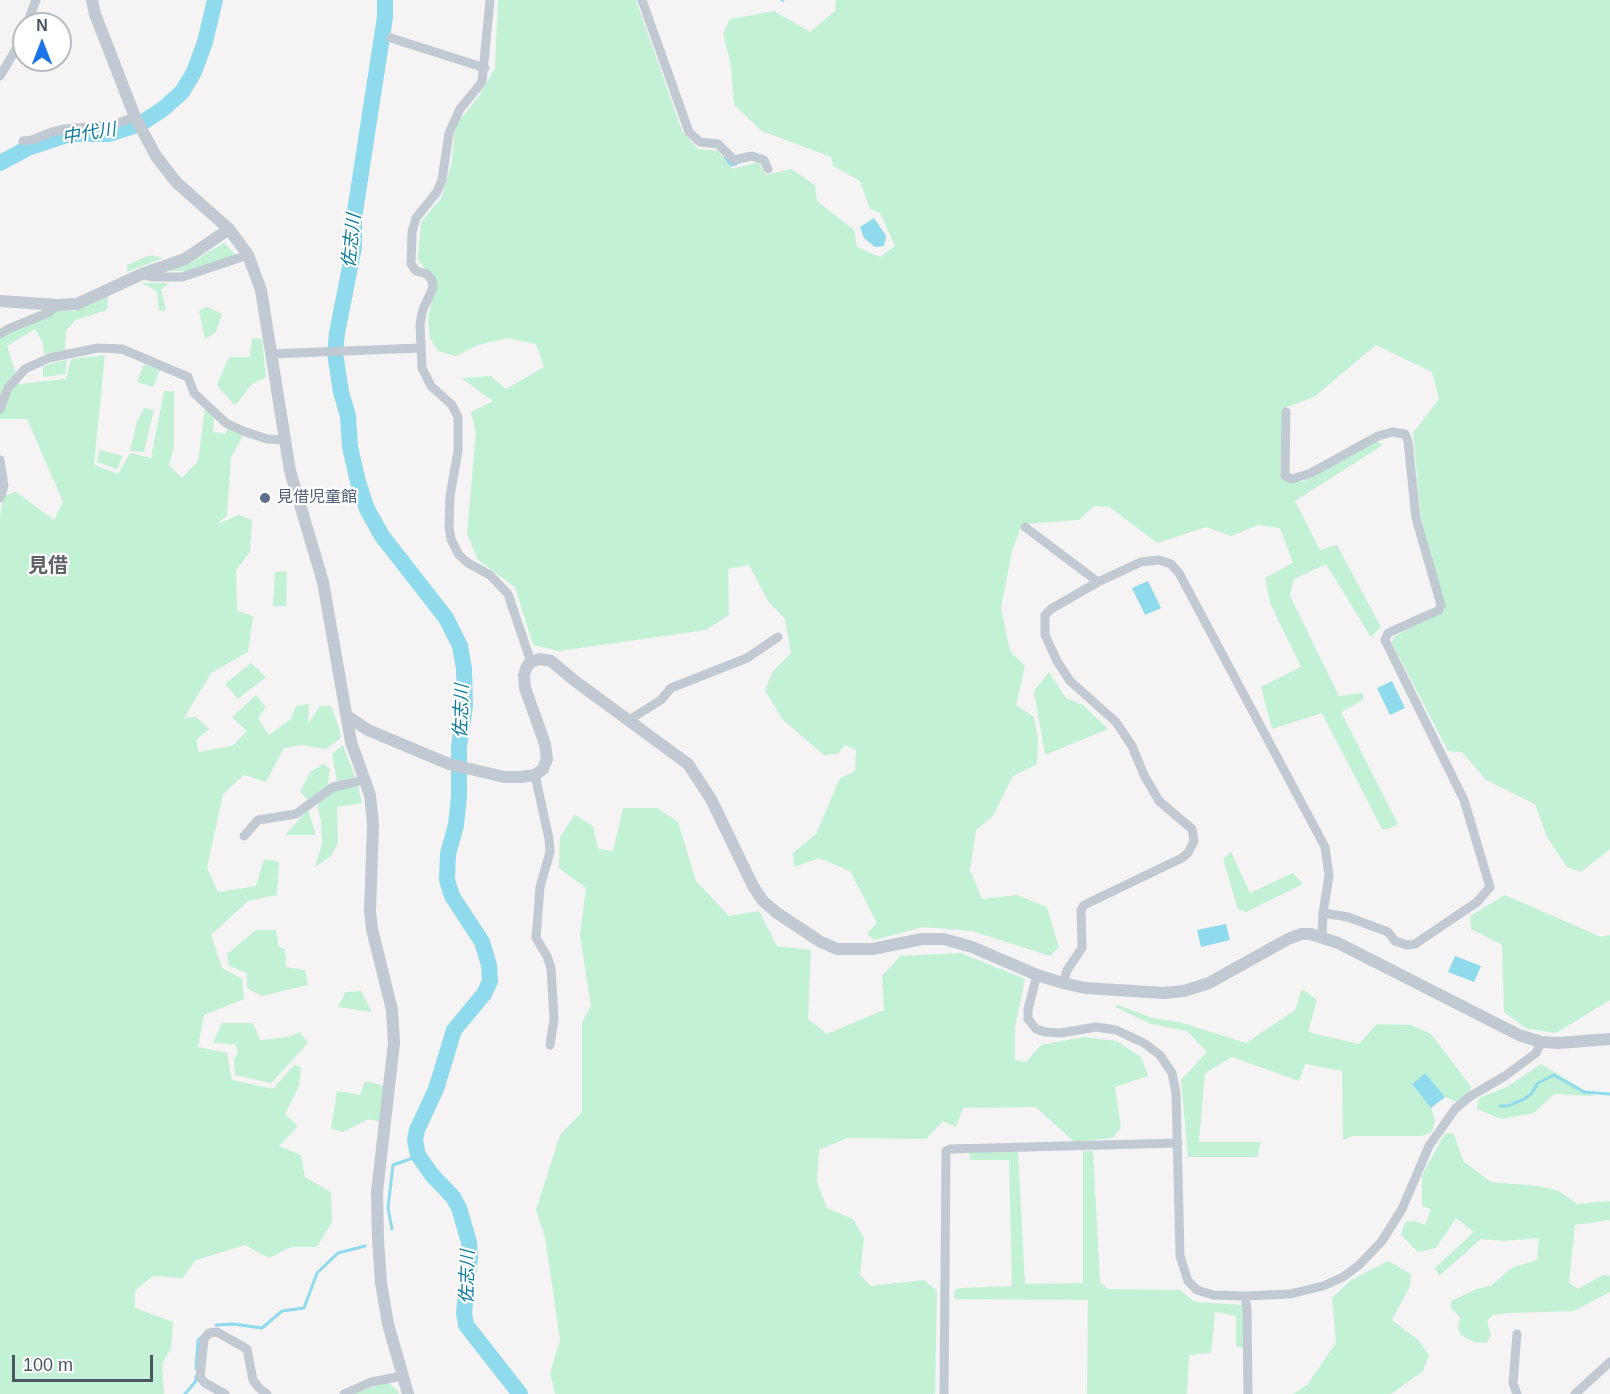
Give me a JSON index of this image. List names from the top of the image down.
{
  "districts": ["見借"],
  "water": ["中代川", "佐志川"],
  "places": ["見借児童館"],
  "scale_bar": "100 m",
  "north": "top"
}
